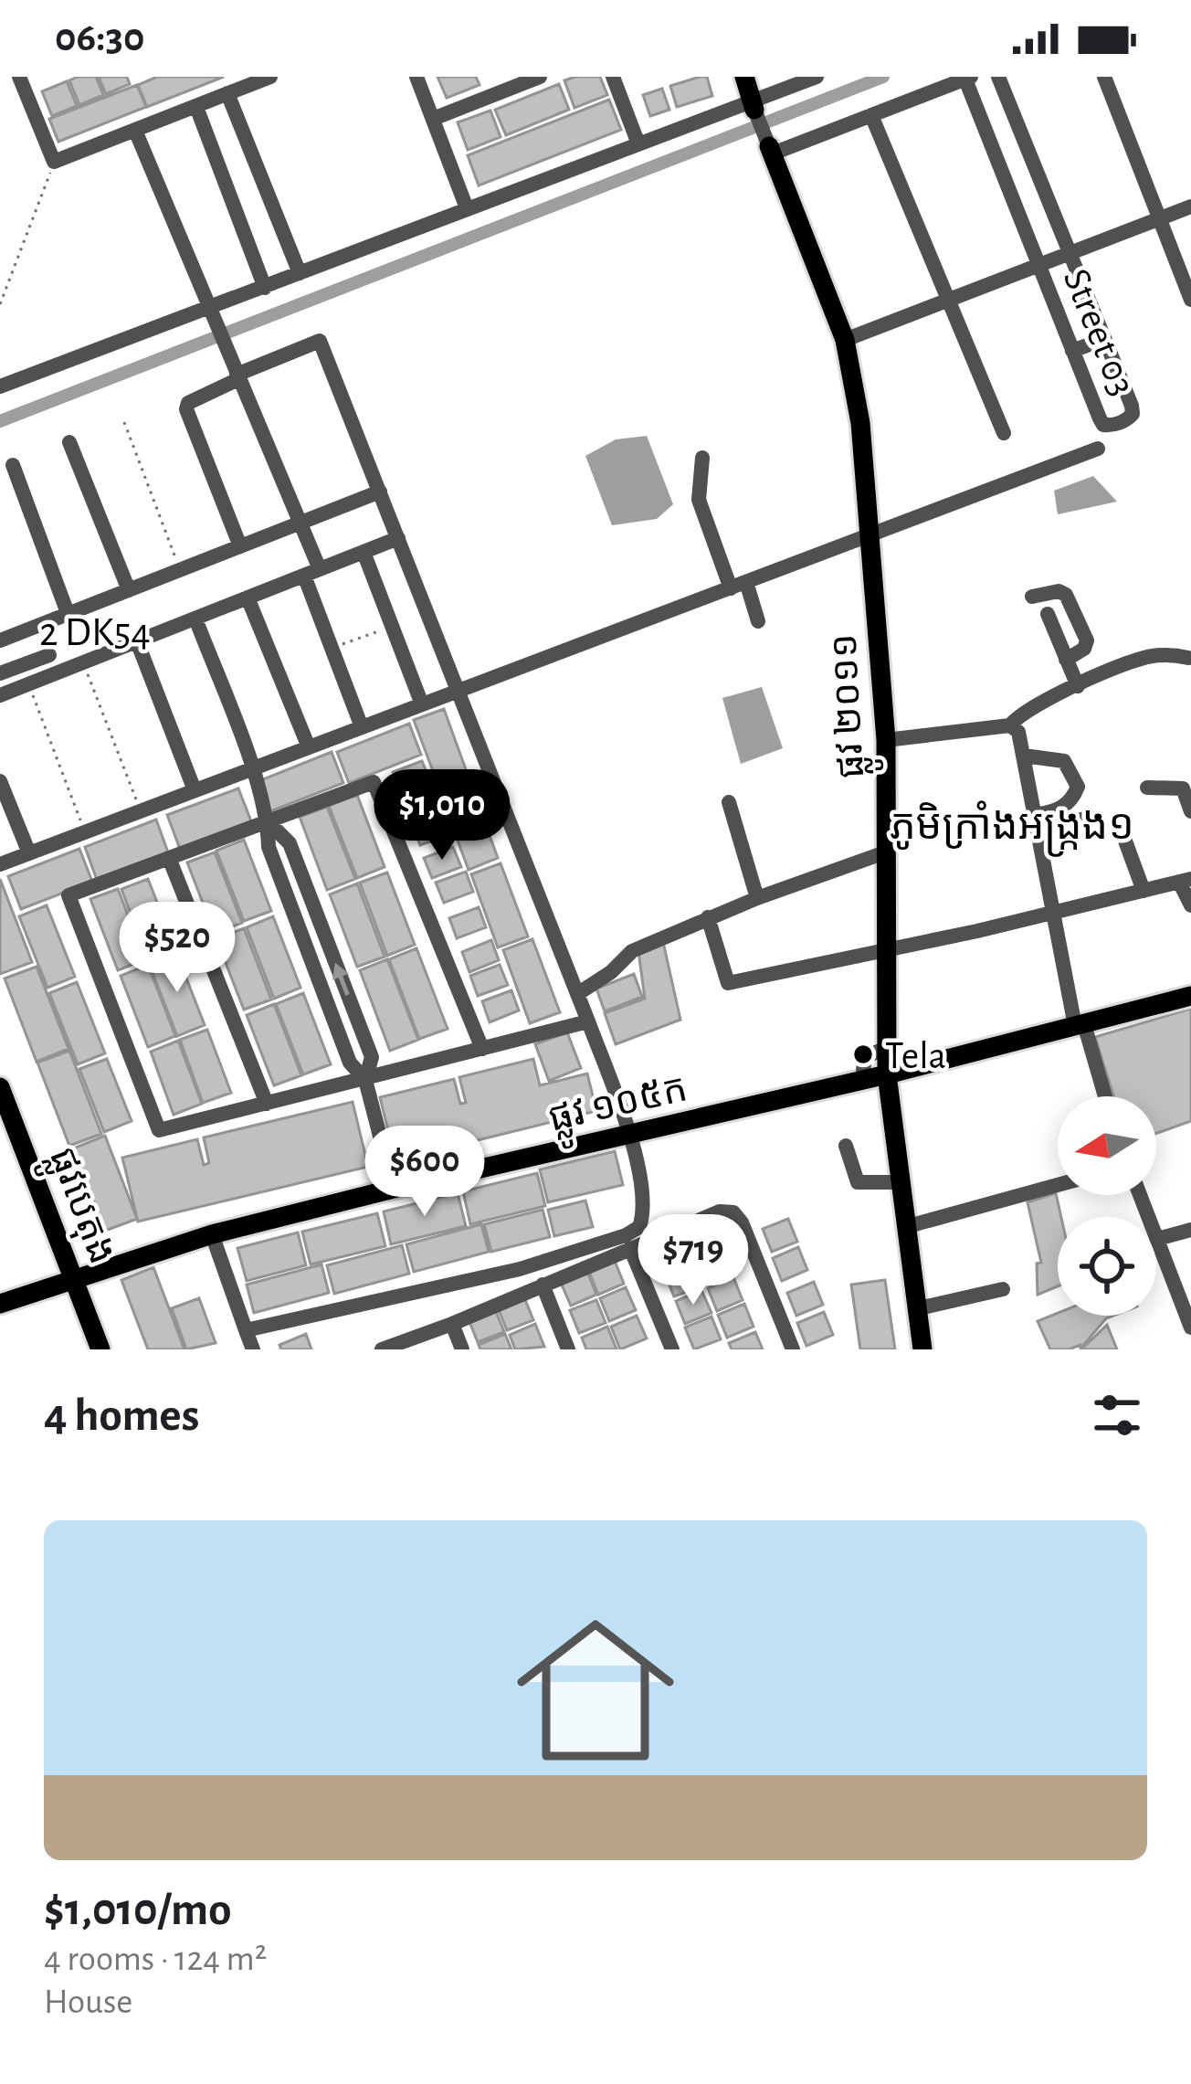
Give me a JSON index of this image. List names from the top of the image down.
{
  "streets": {
    "main road": ["ផ្លូវ ២០១១", "ផ្លូវ ១០៥ក", "ផ្លូវបេតុង"],
    "street": ["Street 03"]
  },
  "crossings": [
    ["ផ្លូវ ២០១១", "ផ្លូវ ១០៥ក"],
    ["ផ្លូវ ១០៥ក", "ផ្លូវបេតុង"]
  ],
  "districts": ["2 DK54", "ភូមិក្រាំងអង្រ្កង១"],
  "places": ["Tela"],
  "north": "left",
  "page": {
    "status": "06:30",
    "price": [
      "$1,010",
      "$520",
      "$600",
      "$719"
    ],
    "heading": "4 homes",
    "list": [
      {
        "name": "$1,010/mo",
        "note": "4 rooms · 124 m² · House"
      }
    ]
  }
}
